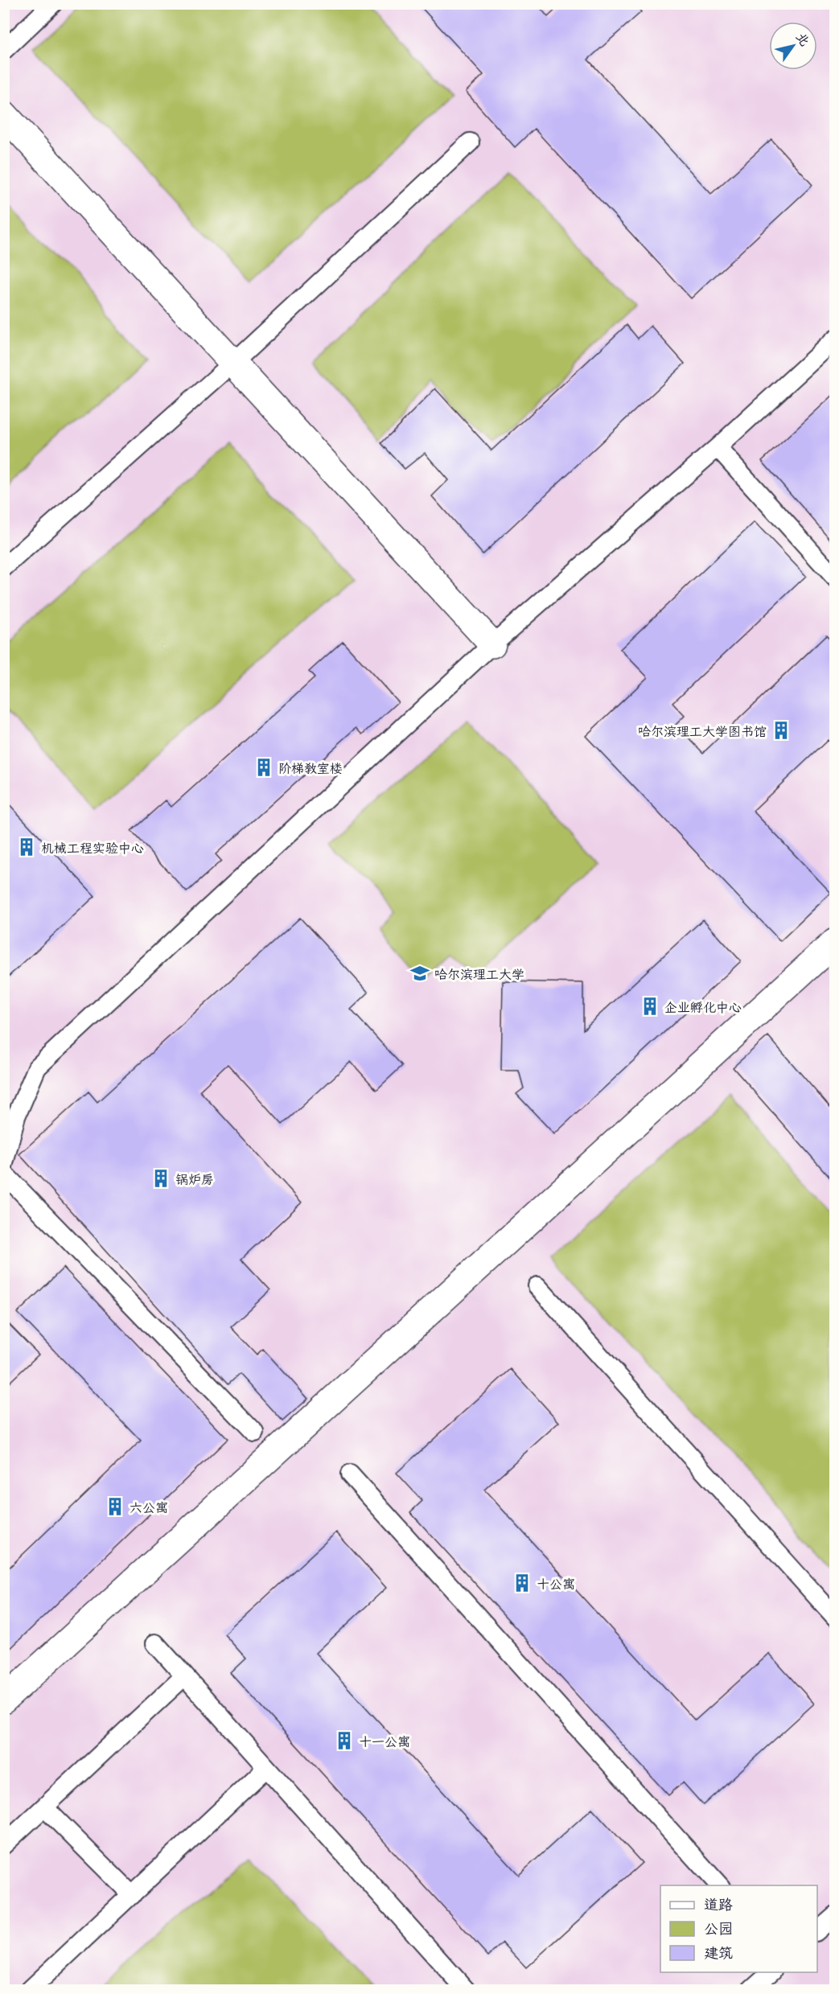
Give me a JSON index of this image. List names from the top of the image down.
{
  "places": {
    "building": [
      "哈尔滨理工大学图书馆",
      "阶梯教室楼",
      "机械工程实验中心",
      "企业孵化中心",
      "锅炉房",
      "六公寓",
      "十公寓",
      "十一公寓"
    ],
    "school or university": ["哈尔滨理工大学"]
  },
  "legend": ["道路", "公园", "建筑"],
  "north": "top right"
}
